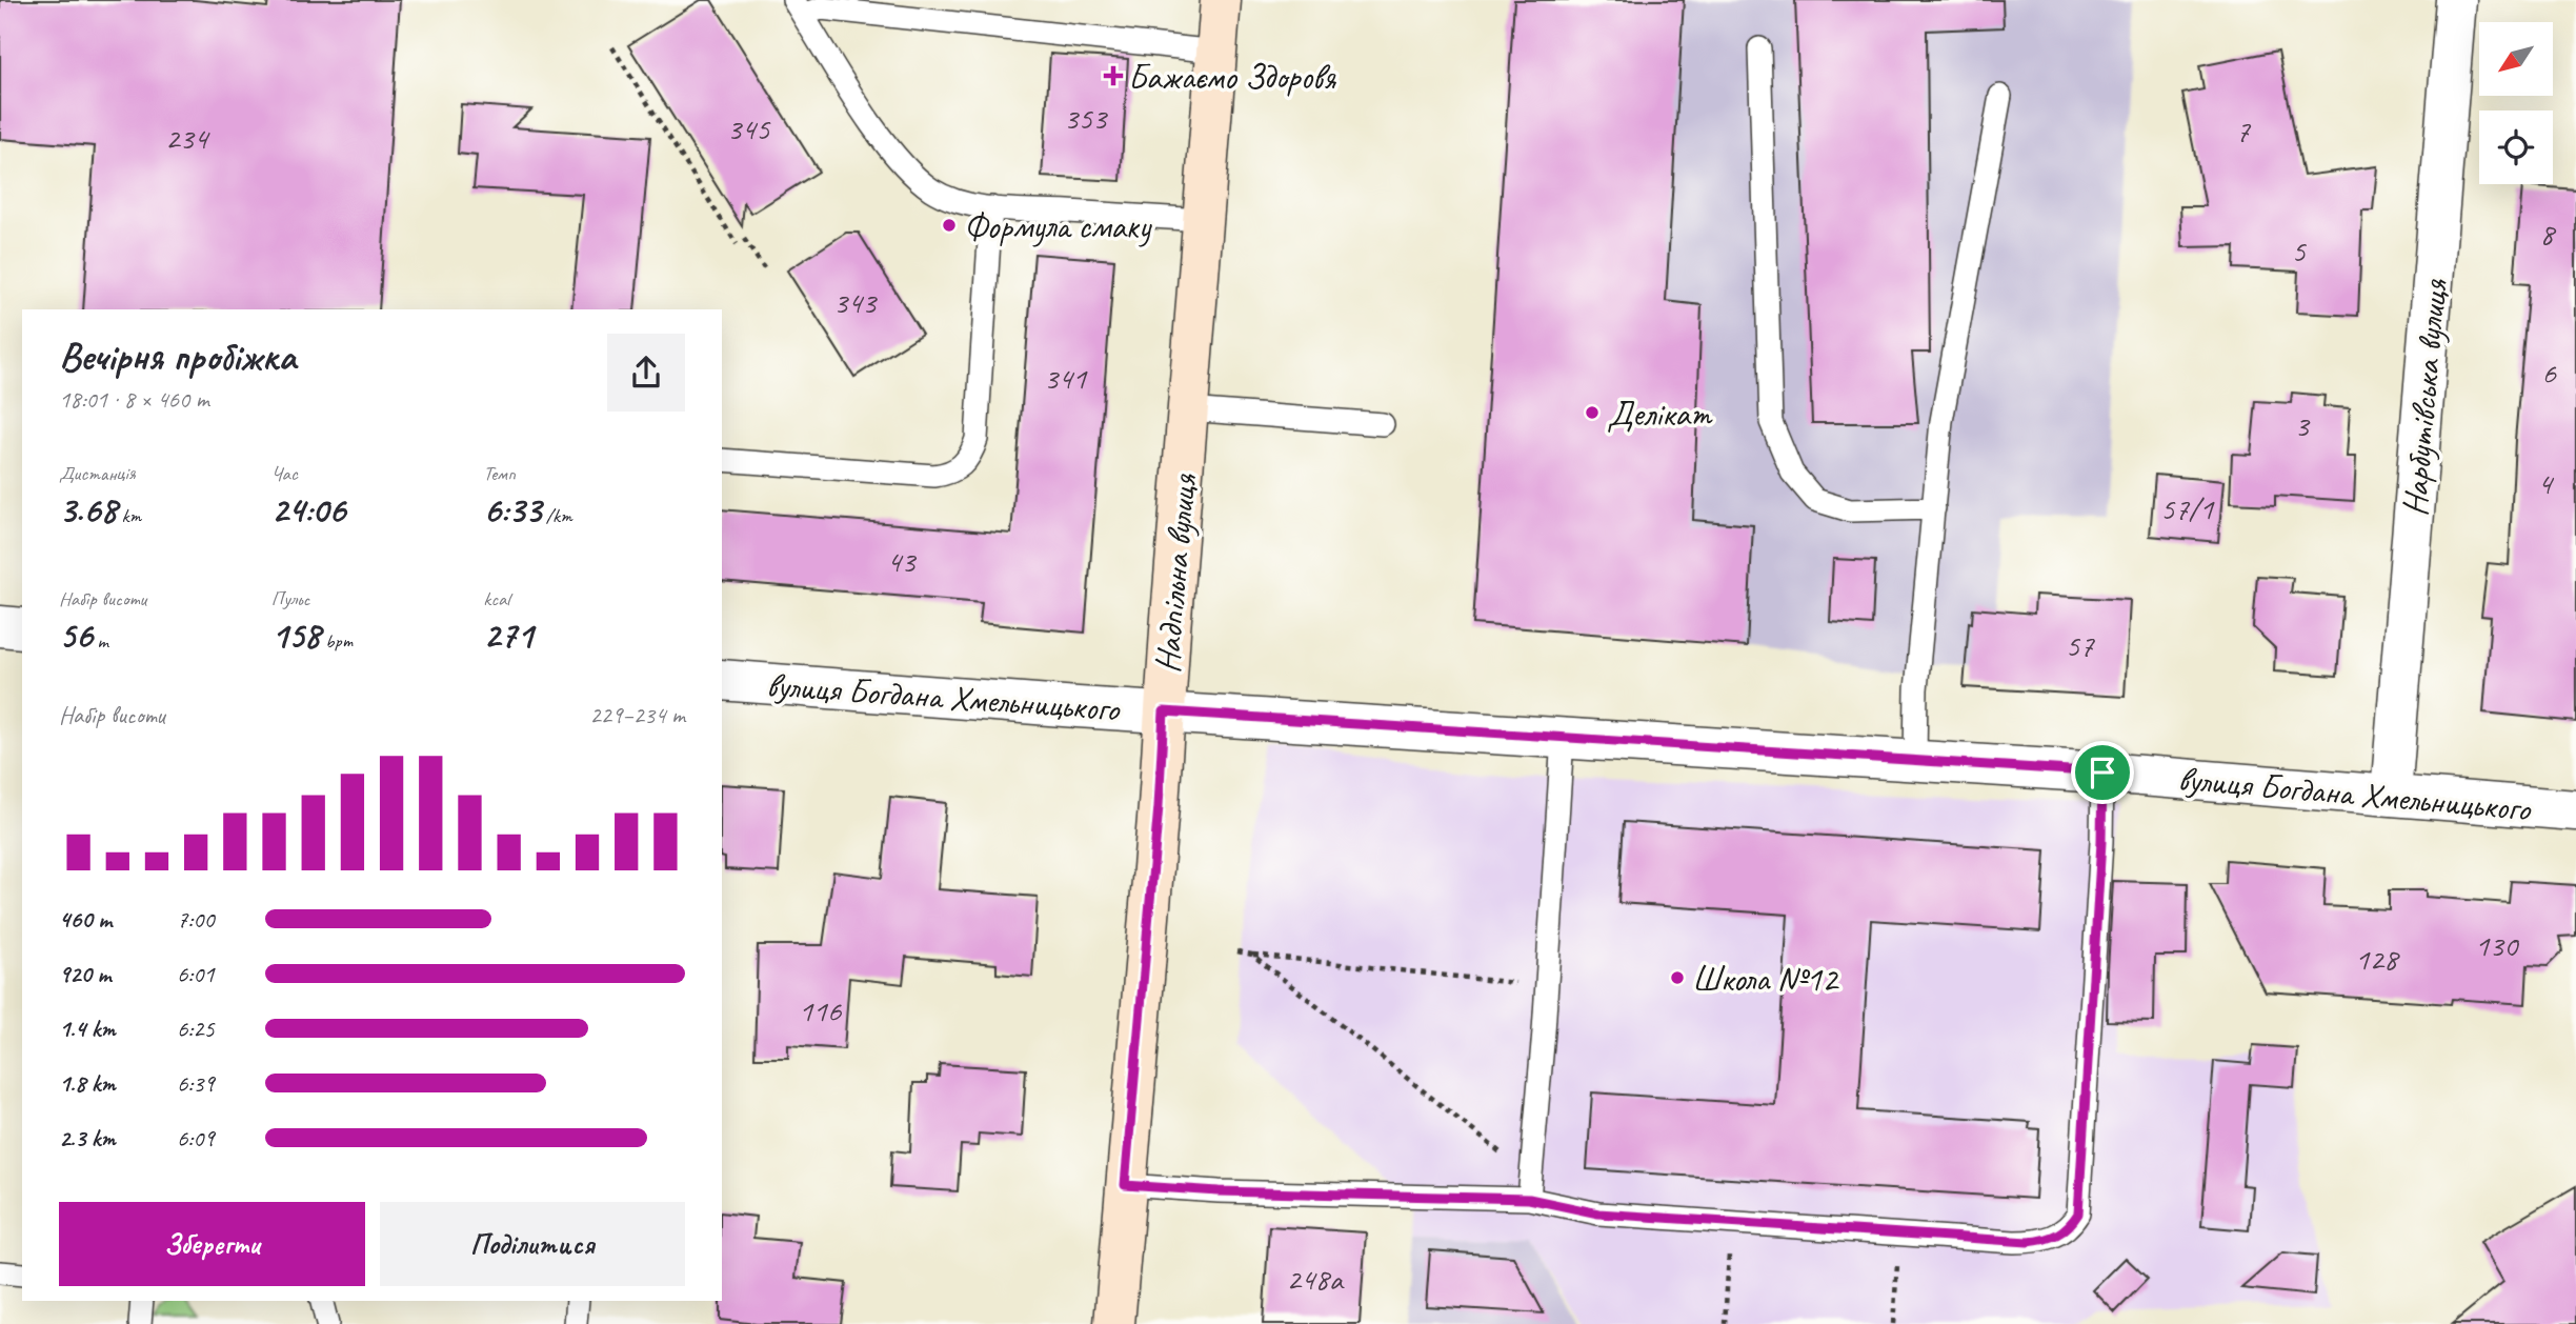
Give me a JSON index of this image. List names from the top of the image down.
{
  "streets": {
    "main road": ["Надпільна вулиця"],
    "street": ["Нарбутівська вулиця", "вулиця Богдана Хмельницького"]
  },
  "crossings": [
    ["Нарбутівська вулиця", "вулиця Богдана Хмельницького"],
    ["Надпільна вулиця", "вулиця Богдана Хмельницького"]
  ],
  "places": {
    "health": ["Бажаємо Здоровя"],
    "other": ["Формула смаку", "Делікат", "Школа №12"]
  },
  "house_numbers": [
    "353",
    "345",
    "7",
    "234",
    "8",
    "5",
    "343",
    "6",
    "341",
    "3",
    "4",
    "57/1",
    "43",
    "57",
    "130",
    "128",
    "116",
    "248а"
  ],
  "north": "bottom left",
  "page": {
    "heading": ["Вечірня пробіжка", "18:01 · 8 × 460 m"],
    "stats": [
      ["Дистанція", "3.68 km"],
      ["Час", "24:06"],
      ["Темп", "6:33 /km"],
      ["Набір висоти", "56 m"],
      ["Пульс", "158 bpm"],
      ["kcal", "271"]
    ],
    "chart": ["Набір висоти", "229–234 m"],
    "list": [
      {
        "name": "460 m",
        "note": "7:00"
      },
      {
        "name": "920 m",
        "note": "6:01"
      },
      {
        "name": "1.4 km",
        "note": "6:25"
      },
      {
        "name": "1.8 km",
        "note": "6:39"
      },
      {
        "name": "2.3 km",
        "note": "6:09"
      }
    ],
    "buttons": ["Зберегти", "Поділитися"]
  }
}
